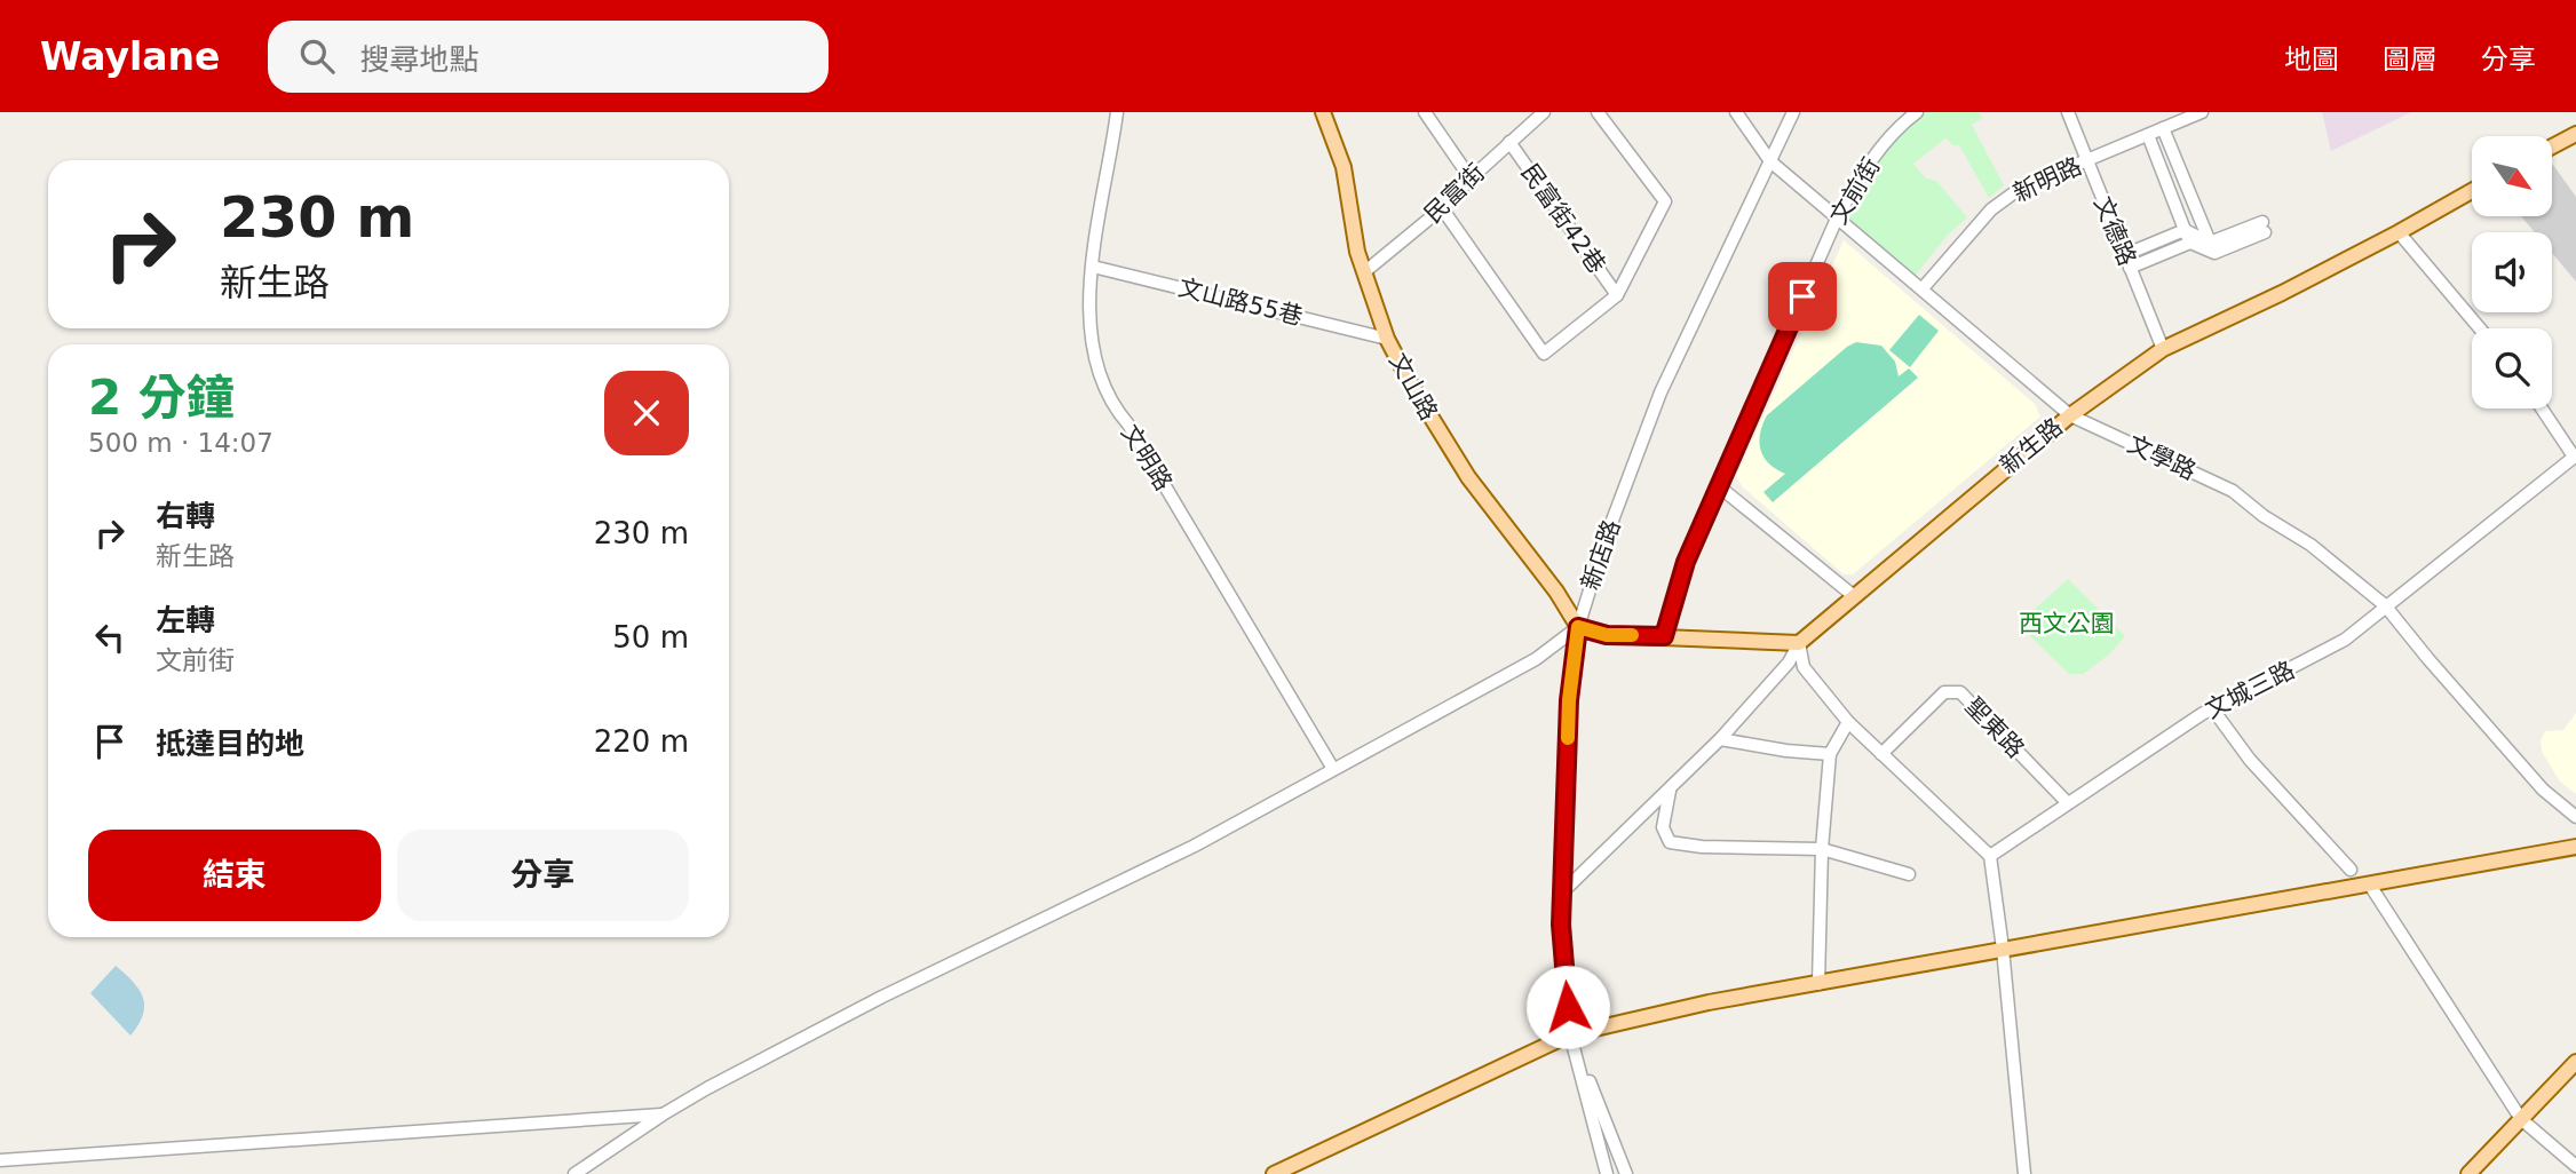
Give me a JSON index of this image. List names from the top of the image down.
{
  "streets": {
    "main road": ["文山路", "新生路"],
    "street": [
      "新明路",
      "文前街",
      "民富街",
      "民富街42巷",
      "文德路",
      "文山路55巷",
      "文明路",
      "文學路",
      "新店路",
      "文城三路",
      "聖東路"
    ]
  },
  "crossings": [
    ["新明路", "文德路"],
    ["新明路", "文學路"],
    ["文前街", "文學路"],
    ["民富街", "民富街42巷"],
    ["民富街", "文山路"],
    ["文德路", "新生路"],
    ["文山路55巷", "文山路"],
    ["文山路55巷", "文明路"],
    ["文山路", "新店路"],
    ["新生路", "文學路"],
    ["文學路", "新店路"],
    ["文學路", "文城三路"],
    ["文城三路", "聖東路"]
  ],
  "parks": ["西文公園"],
  "north": "bottom right",
  "page": {
    "header": "Waylane",
    "search": "搜尋地點",
    "nav": ["地圖", "圖層", "分享"],
    "turn": ["230 m", "新生路"],
    "heading": ["2 分鐘", "500 m · 14:07"],
    "list": [
      {
        "name": "右轉",
        "note": "新生路",
        "value": "230 m"
      },
      {
        "name": "左轉",
        "note": "文前街",
        "value": "50 m"
      },
      {
        "name": "抵達目的地",
        "value": "220 m"
      }
    ],
    "buttons": ["結束", "分享"]
  }
}
